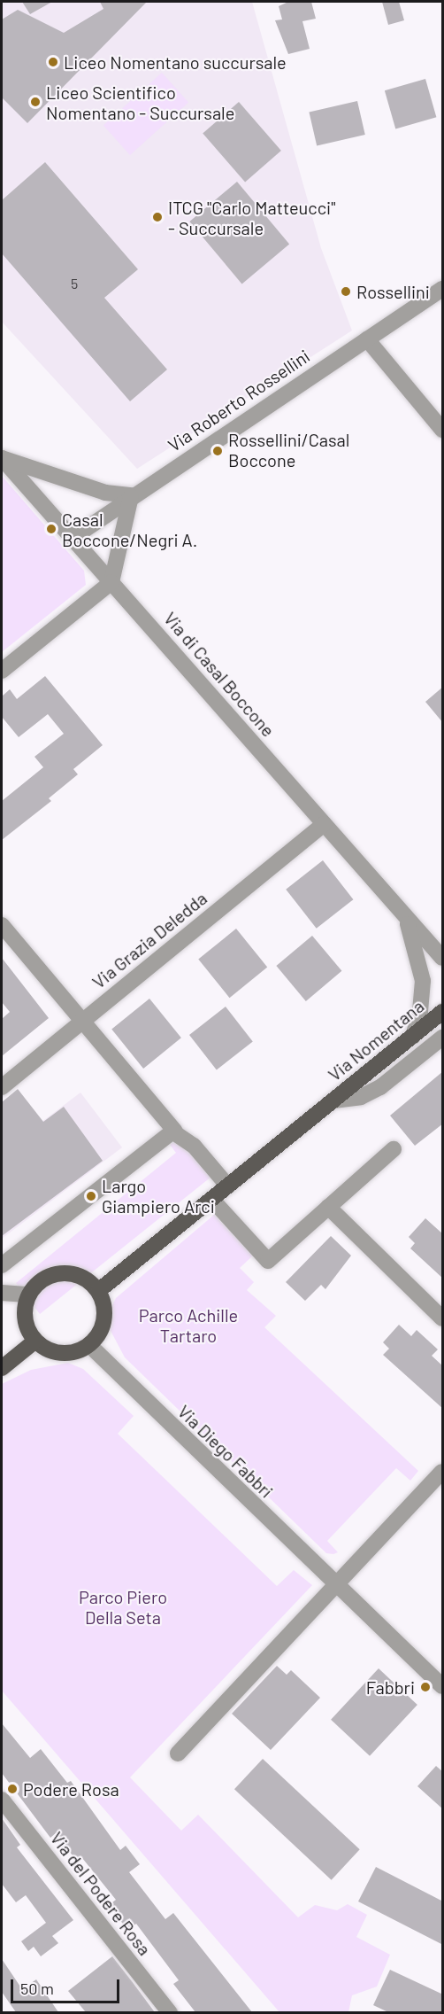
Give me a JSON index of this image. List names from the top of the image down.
{
  "streets": {
    "main road": ["Via Nomentana"],
    "street": [
      "Via Roberto Rossellini",
      "Via di Casal Boccone",
      "Via Grazia Deledda",
      "Via Diego Fabbri",
      "Via del Podere Rosa"
    ]
  },
  "crossings": [
    ["Via Roberto Rossellini", "Via di Casal Boccone"],
    ["Via di Casal Boccone", "Via Grazia Deledda"],
    ["Via di Casal Boccone", "Via Nomentana"],
    ["Via Nomentana", "Via Diego Fabbri"]
  ],
  "parks": ["Parco Achille Tartaro", "Parco Piero Della Seta"],
  "places": [
    "Liceo Nomentano succursale",
    "Liceo Scientifico Nomentano - Succursale",
    "ITCG \"Carlo Matteucci\" - Succursale",
    "Rossellini",
    "Rossellini/Casal Boccone",
    "Casal Boccone/Negri A.",
    "Largo Giampiero Arci",
    "Fabbri",
    "Podere Rosa"
  ],
  "house_numbers": ["5"],
  "scale_bar": "50 m"
}
